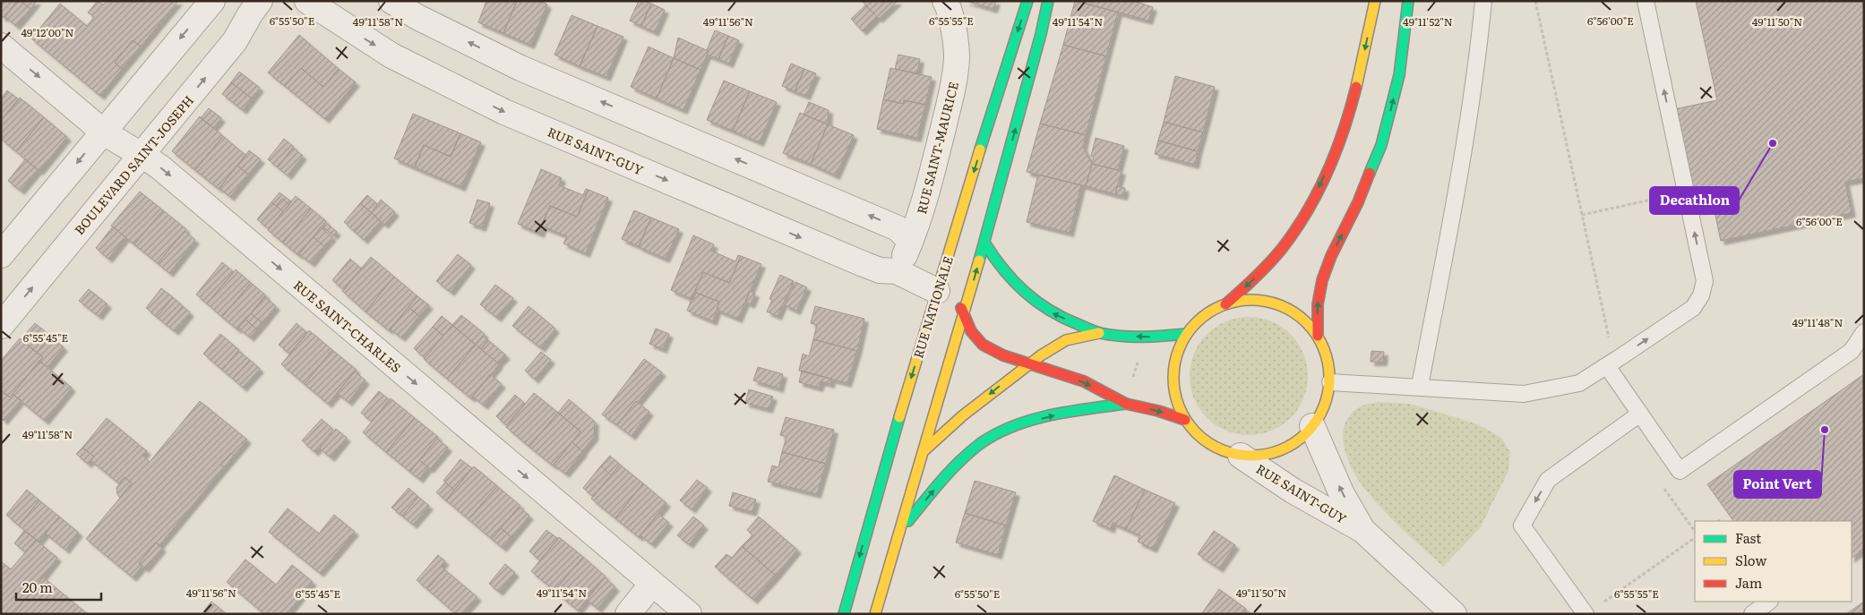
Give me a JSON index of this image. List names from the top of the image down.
{
  "streets": {
    "main road": ["RUE NATIONALE"],
    "street": [
      "RUE SAINT-MAURICE",
      "RUE SAINT-GUY",
      "BOULEVARD SAINT-JOSEPH",
      "RUE SAINT-CHARLES"
    ]
  },
  "crossings": [
    ["RUE SAINT-GUY", "RUE NATIONALE"],
    ["BOULEVARD SAINT-JOSEPH", "RUE SAINT-CHARLES"]
  ],
  "one_way": ["RUE SAINT-CHARLES"],
  "places": ["Decathlon", "Point Vert"],
  "legend": ["Fast", "Slow", "Jam"],
  "scale_bar": "20 m",
  "coordinates": [
    "6°55'50\"E",
    "6°56'00\"E",
    "6°55'55\"E",
    "49°11'58\"N",
    "49°11'56\"N",
    "49°11'54\"N",
    "49°11'52\"N",
    "49°11'50\"N",
    "49°12'00\"N",
    "49°11'48\"N",
    "6°55'45\"E"
  ]
}
